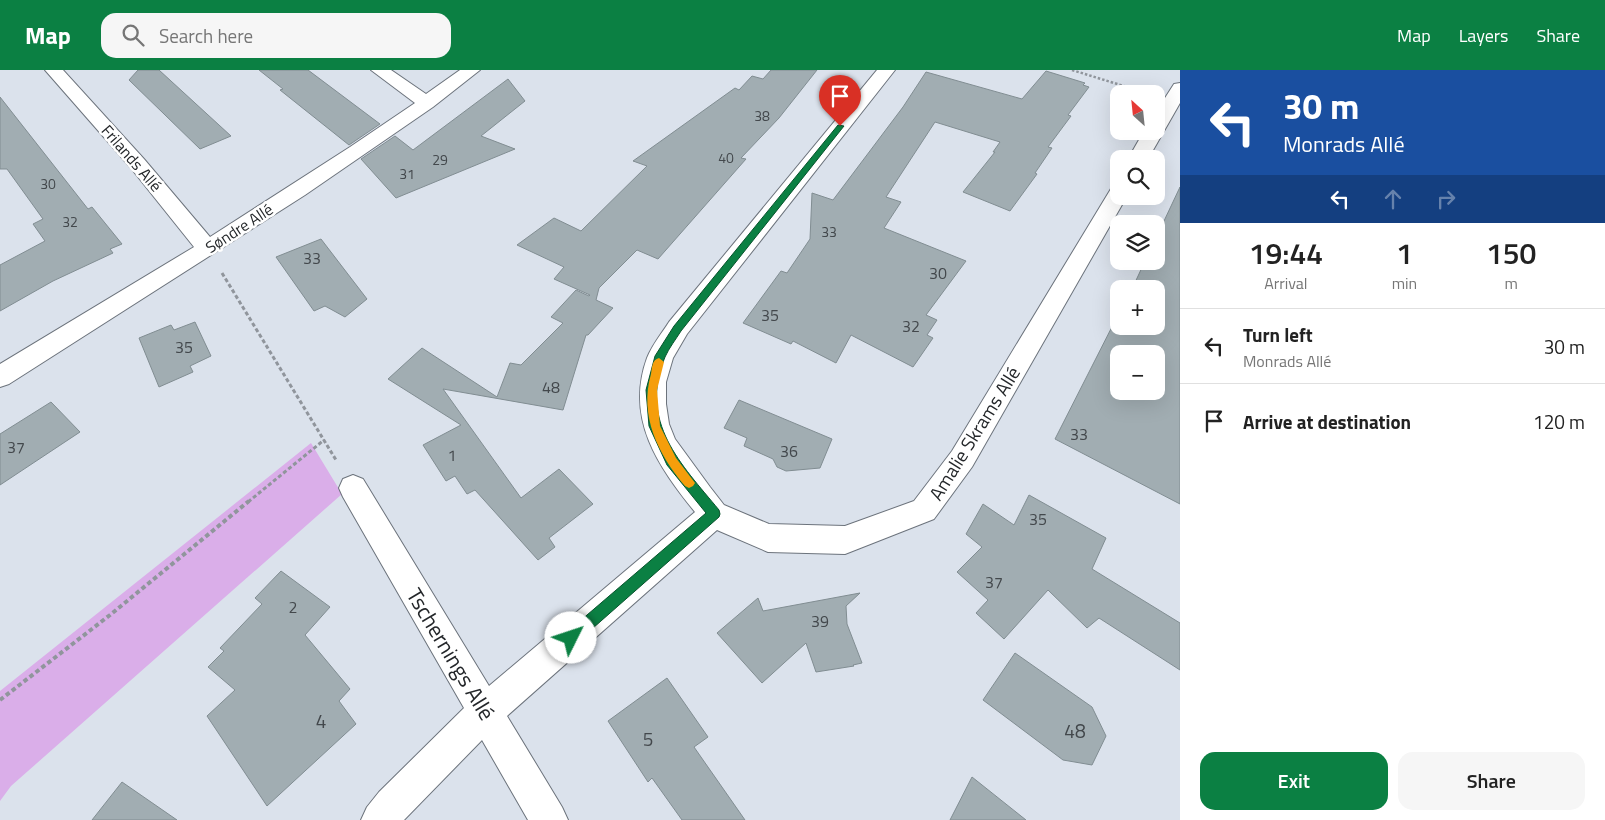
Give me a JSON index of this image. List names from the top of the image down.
{
  "streets": {
    "street": [
      "Frilands Allé",
      "Søndre Allé",
      "Amalie Skrams Allé",
      "Tschernings Allé"
    ]
  },
  "crossings": [
    ["Frilands Allé", "Søndre Allé"]
  ],
  "house_numbers": [
    "38",
    "40",
    "29",
    "31",
    "30",
    "32",
    "33",
    "33",
    "30",
    "35",
    "32",
    "35",
    "48",
    "33",
    "37",
    "36",
    "1",
    "35",
    "37",
    "2",
    "39",
    "4",
    "48",
    "5"
  ],
  "north": "top left",
  "page": {
    "header": "Map",
    "search": "Search here",
    "nav": ["Map", "Layers", "Share"],
    "turn": ["30 m", "Monrads Allé"],
    "map_buttons": ["+", "−"],
    "eta": [
      "19:44",
      "Arrival",
      "1",
      "min",
      "150",
      "m"
    ],
    "list": [
      {
        "name": "Turn left",
        "note": "Monrads Allé",
        "value": "30 m"
      },
      {
        "name": "Arrive at destination",
        "value": "120 m"
      }
    ],
    "buttons": ["Exit", "Share"]
  }
}
